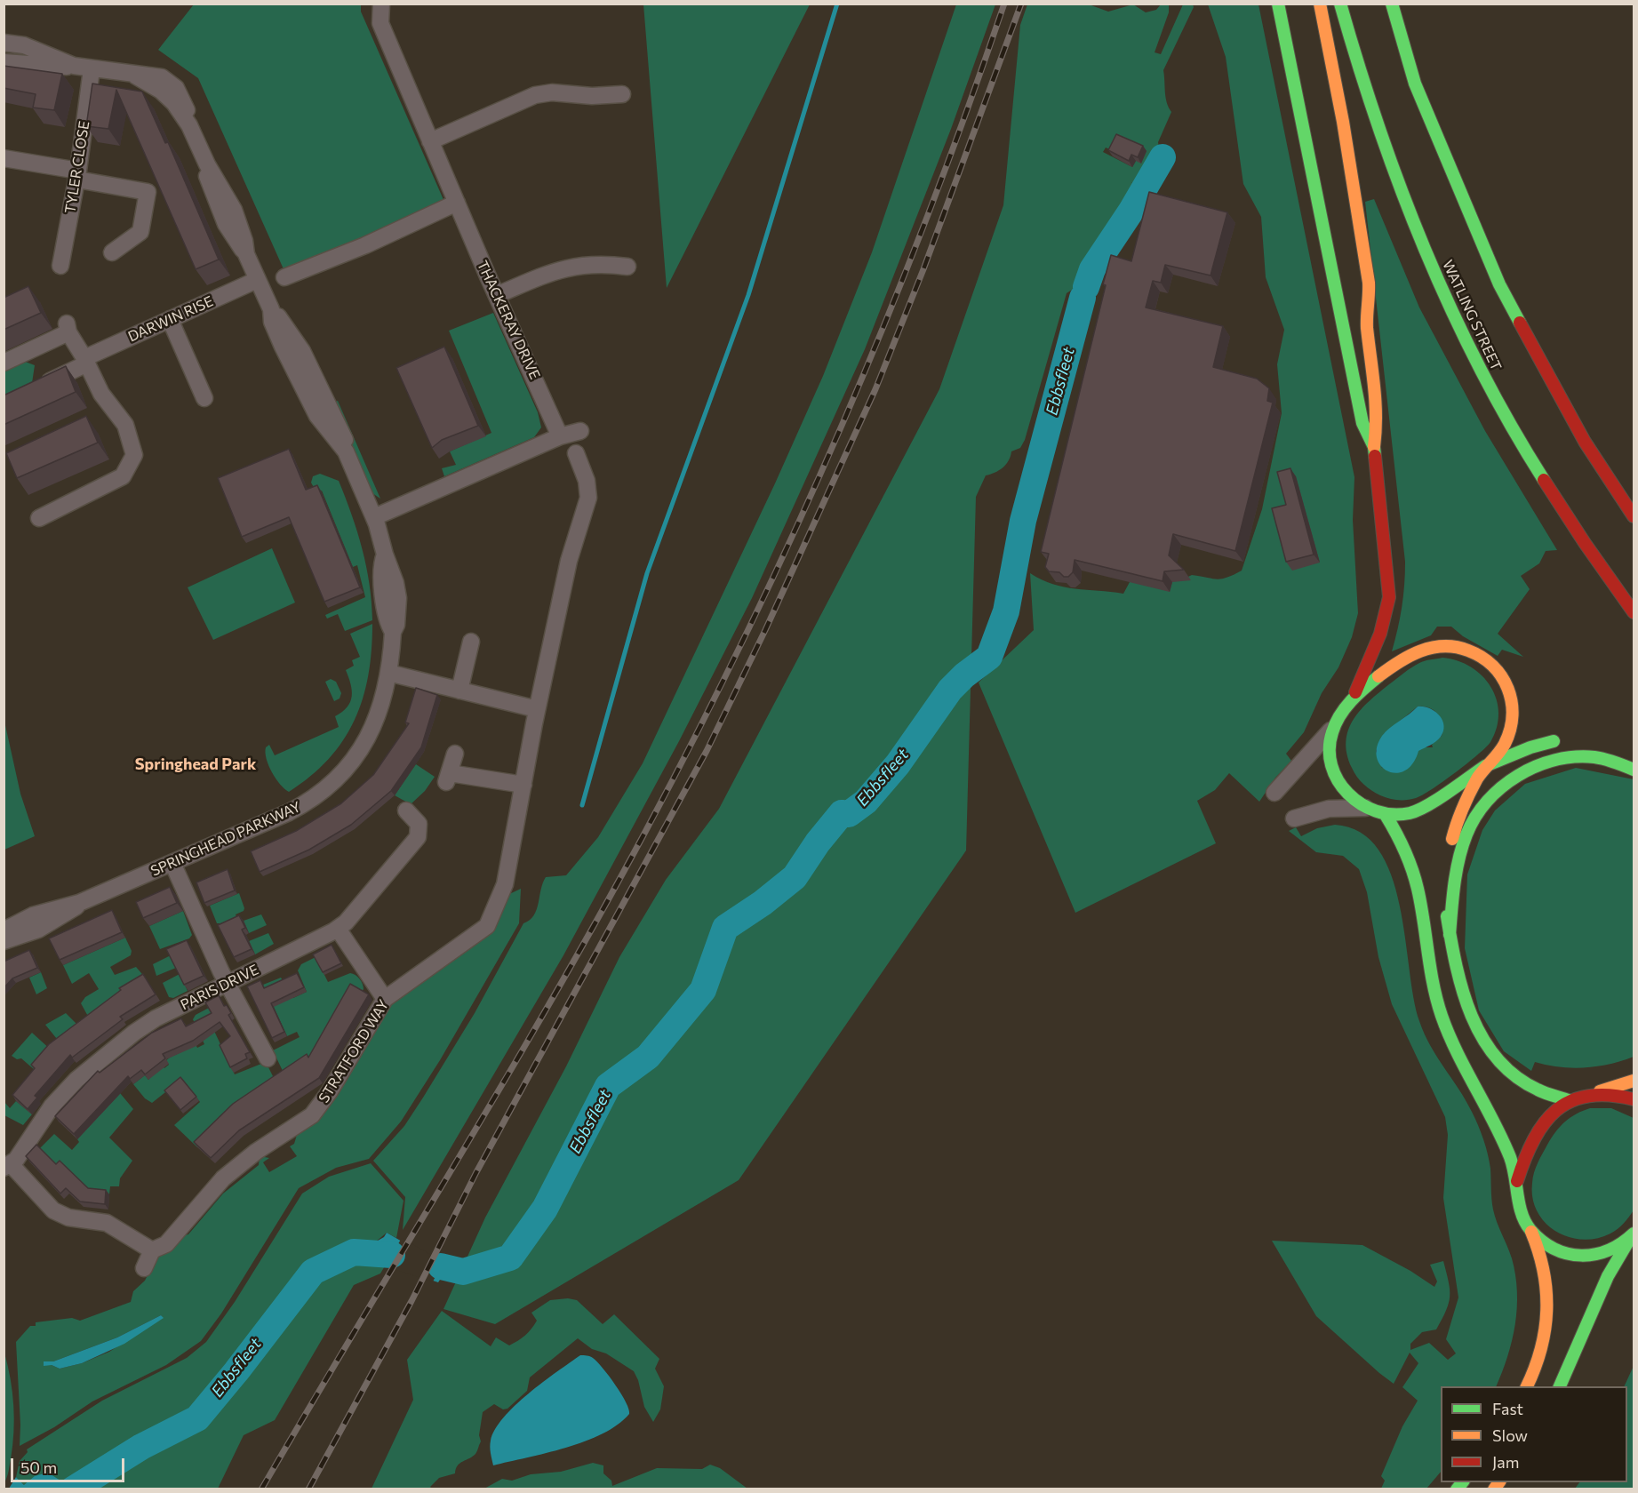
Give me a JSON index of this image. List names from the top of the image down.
{
  "streets": {
    "main road": ["WATLING STREET"],
    "street": [
      "TYLER CLOSE",
      "DARWIN RISE",
      "THACKERAY DRIVE",
      "SPRINGHEAD PARKWAY",
      "PARIS DRIVE",
      "STRATFORD WAY"
    ]
  },
  "crossings": [
    ["TYLER CLOSE", "SPRINGHEAD PARKWAY"],
    ["DARWIN RISE", "SPRINGHEAD PARKWAY"]
  ],
  "districts": ["Springhead Park"],
  "water": ["Ebbsfleet"],
  "legend": ["Fast", "Slow", "Jam"],
  "scale_bar": "50 m"
}
